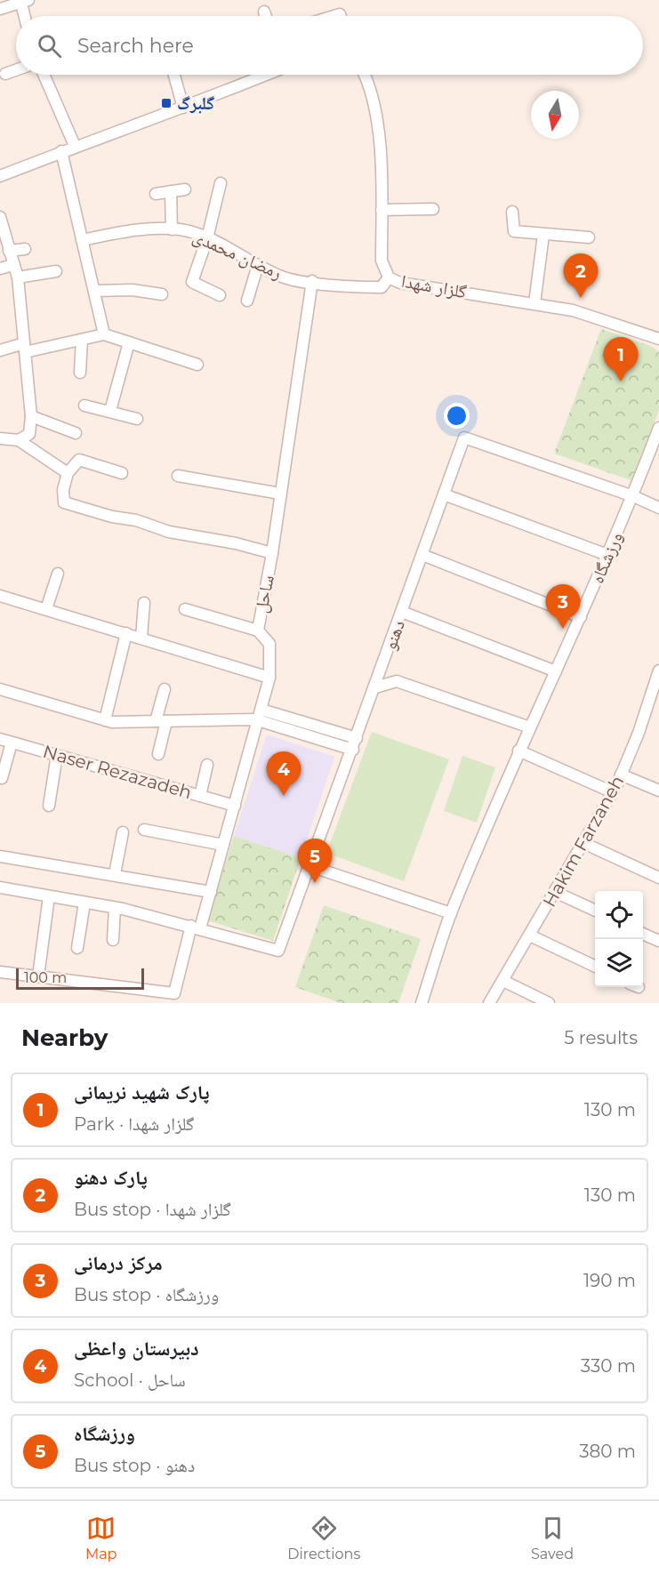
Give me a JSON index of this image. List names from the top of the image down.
{
  "streets": {
    "street": [
      "رمضان محمدی",
      "گلزار شهدا",
      "ورزشگاه",
      "ساحل",
      "دهنو",
      "Naser Rezazadeh",
      "Hakim Farzaneh"
    ]
  },
  "crossings": [
    ["رمضان محمدی", "گلزار شهدا"],
    ["رمضان محمدی", "ساحل"],
    ["ورزشگاه", "دهنو"],
    ["ساحل", "دهنو"],
    ["ساحل", "Naser Rezazadeh"]
  ],
  "places": {
    "transit": ["گلبرگ"]
  },
  "scale_bar": "100 m",
  "north": "bottom",
  "page": {
    "search": "Search here",
    "pins": [
      "2",
      "1",
      "3",
      "4",
      "5"
    ],
    "scale": "100 m",
    "heading": ["Nearby", "5 results"],
    "list": [
      {
        "mark": "1",
        "name": "پارک شهید نریمانی",
        "note": "Park · گلزار شهدا",
        "value": "130 m"
      },
      {
        "mark": "2",
        "name": "پارک دهنو",
        "note": "Bus stop · گلزار شهدا",
        "value": "130 m"
      },
      {
        "mark": "3",
        "name": "مرکز درمانی",
        "note": "Bus stop · ورزشگاه",
        "value": "190 m"
      },
      {
        "mark": "4",
        "name": "دبیرستان واعظی",
        "note": "School · ساحل",
        "value": "330 m"
      },
      {
        "mark": "5",
        "name": "ورزشگاه",
        "note": "Bus stop · دهنو",
        "value": "380 m"
      }
    ],
    "nav": ["Map", "Directions", "Saved"]
  }
}
